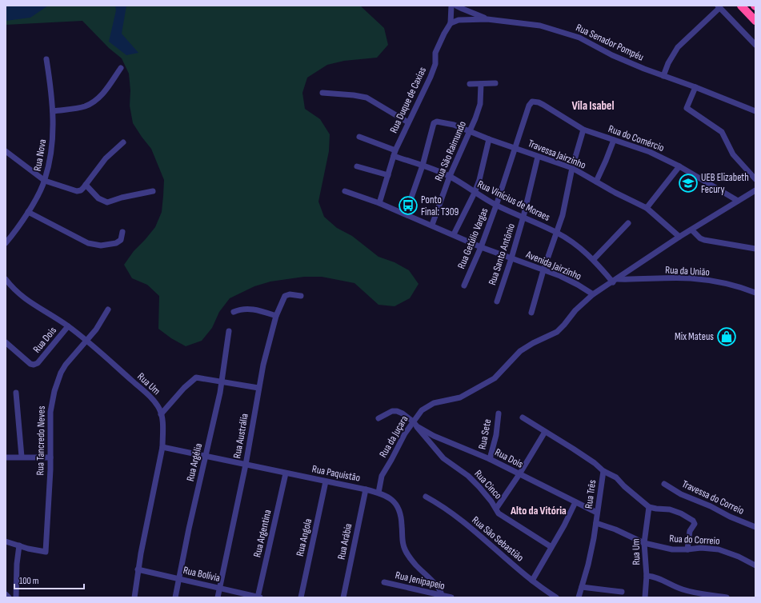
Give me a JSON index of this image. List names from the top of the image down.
{
  "streets": {
    "street": [
      "Rua Senador Pompéu",
      "Rua Duque de Caxias",
      "Rua do Comércio",
      "Rua São Raimundo",
      "Travessa Jairzinho",
      "Rua Nova",
      "Rua Vinícius de Moraes",
      "Rua Getúlio Vargas",
      "Rua Santo Antônio",
      "Avenida Jairzinho",
      "Rua da União",
      "Rua Dois",
      "Rua Um",
      "Rua Sete",
      "Rua Austrália",
      "Rua da Juçara",
      "Rua Tancredo Neves",
      "Rua Argélia",
      "Rua Paquistão",
      "Rua Cinco",
      "Rua Três",
      "Travessa do Correio",
      "Rua Argentina",
      "Rua Angola",
      "Rua São Sebastião",
      "Rua do Correio",
      "Rua Arábia",
      "Rua Bolívia",
      "Rua Jenipapeio"
    ]
  },
  "crossings": [
    ["Rua Senador Pompéu", "Rua Duque de Caxias"],
    ["Rua Duque de Caxias", "Rua Vinícius de Moraes"],
    ["Rua Duque de Caxias", "Avenida Jairzinho"],
    ["Rua do Comércio", "Rua Getúlio Vargas"],
    ["Rua São Raimundo", "Travessa Jairzinho"],
    ["Rua São Raimundo", "Rua Vinícius de Moraes"],
    ["Rua São Raimundo", "Avenida Jairzinho"],
    ["Travessa Jairzinho", "Rua Vinícius de Moraes"],
    ["Travessa Jairzinho", "Rua Getúlio Vargas"],
    ["Travessa Jairzinho", "Rua Santo Antônio"],
    ["Rua Vinícius de Moraes", "Rua Getúlio Vargas"],
    ["Rua Vinícius de Moraes", "Rua Santo Antônio"],
    ["Rua Vinícius de Moraes", "Rua da União"],
    ["Rua Getúlio Vargas", "Avenida Jairzinho"],
    ["Rua Santo Antônio", "Avenida Jairzinho"],
    ["Avenida Jairzinho", "Rua da Juçara"],
    ["Rua Dois", "Rua Um"],
    ["Rua Dois", "Rua Sete"],
    ["Rua Dois", "Rua da Juçara"],
    ["Rua Dois", "Rua Cinco"],
    ["Rua Dois", "Rua Três"],
    ["Rua Um", "Rua Tancredo Neves"],
    ["Rua Um", "Rua Paquistão"],
    ["Rua Um", "Rua do Correio"],
    ["Rua Um", "Rua Bolívia"],
    ["Rua Austrália", "Rua Paquistão"],
    ["Rua Austrália", "Rua Bolívia"],
    ["Rua da Juçara", "Rua Paquistão"],
    ["Rua da Juçara", "Rua Cinco"],
    ["Rua Argélia", "Rua Paquistão"],
    ["Rua Argélia", "Rua Bolívia"],
    ["Rua Paquistão", "Rua Argentina"],
    ["Rua Paquistão", "Rua Angola"],
    ["Rua Paquistão", "Rua Arábia"],
    ["Rua Paquistão", "Rua Jenipapeio"],
    ["Rua Três", "Rua do Correio"],
    ["Rua Argentina", "Rua Bolívia"]
  ],
  "districts": ["Vila Isabel", "Alto da Vitória"],
  "places": {
    "school or university": ["UEB Elizabeth Fecury"],
    "bus stop": ["Ponto Final: T309"],
    "shop": ["Mix Mateus"]
  },
  "scale_bar": "100 m"
}
